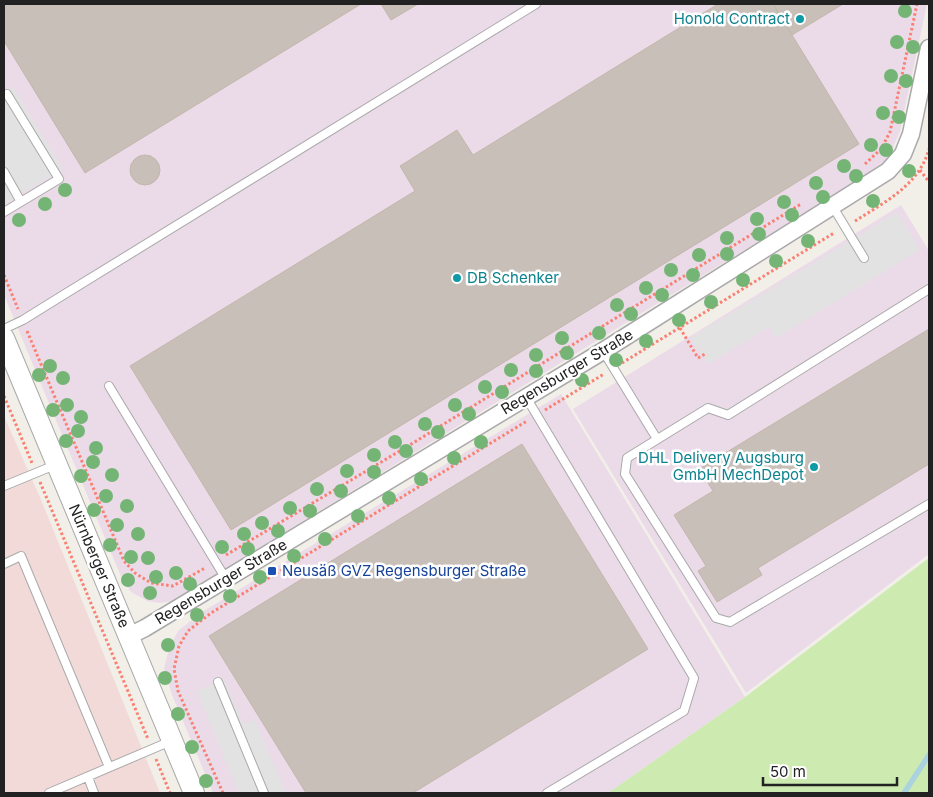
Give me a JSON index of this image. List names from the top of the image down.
{
  "streets": {
    "street": ["Regensburger Straße", "Nürnberger Straße"]
  },
  "crossings": [
    ["Regensburger Straße", "Nürnberger Straße"]
  ],
  "places": {
    "other": ["Honold Contract", "DB Schenker", "DHL Delivery Augsburg GmbH MechDepot"],
    "transit": ["Neusäß GVZ Regensburger Straße"]
  },
  "scale_bar": "50 m"
}
